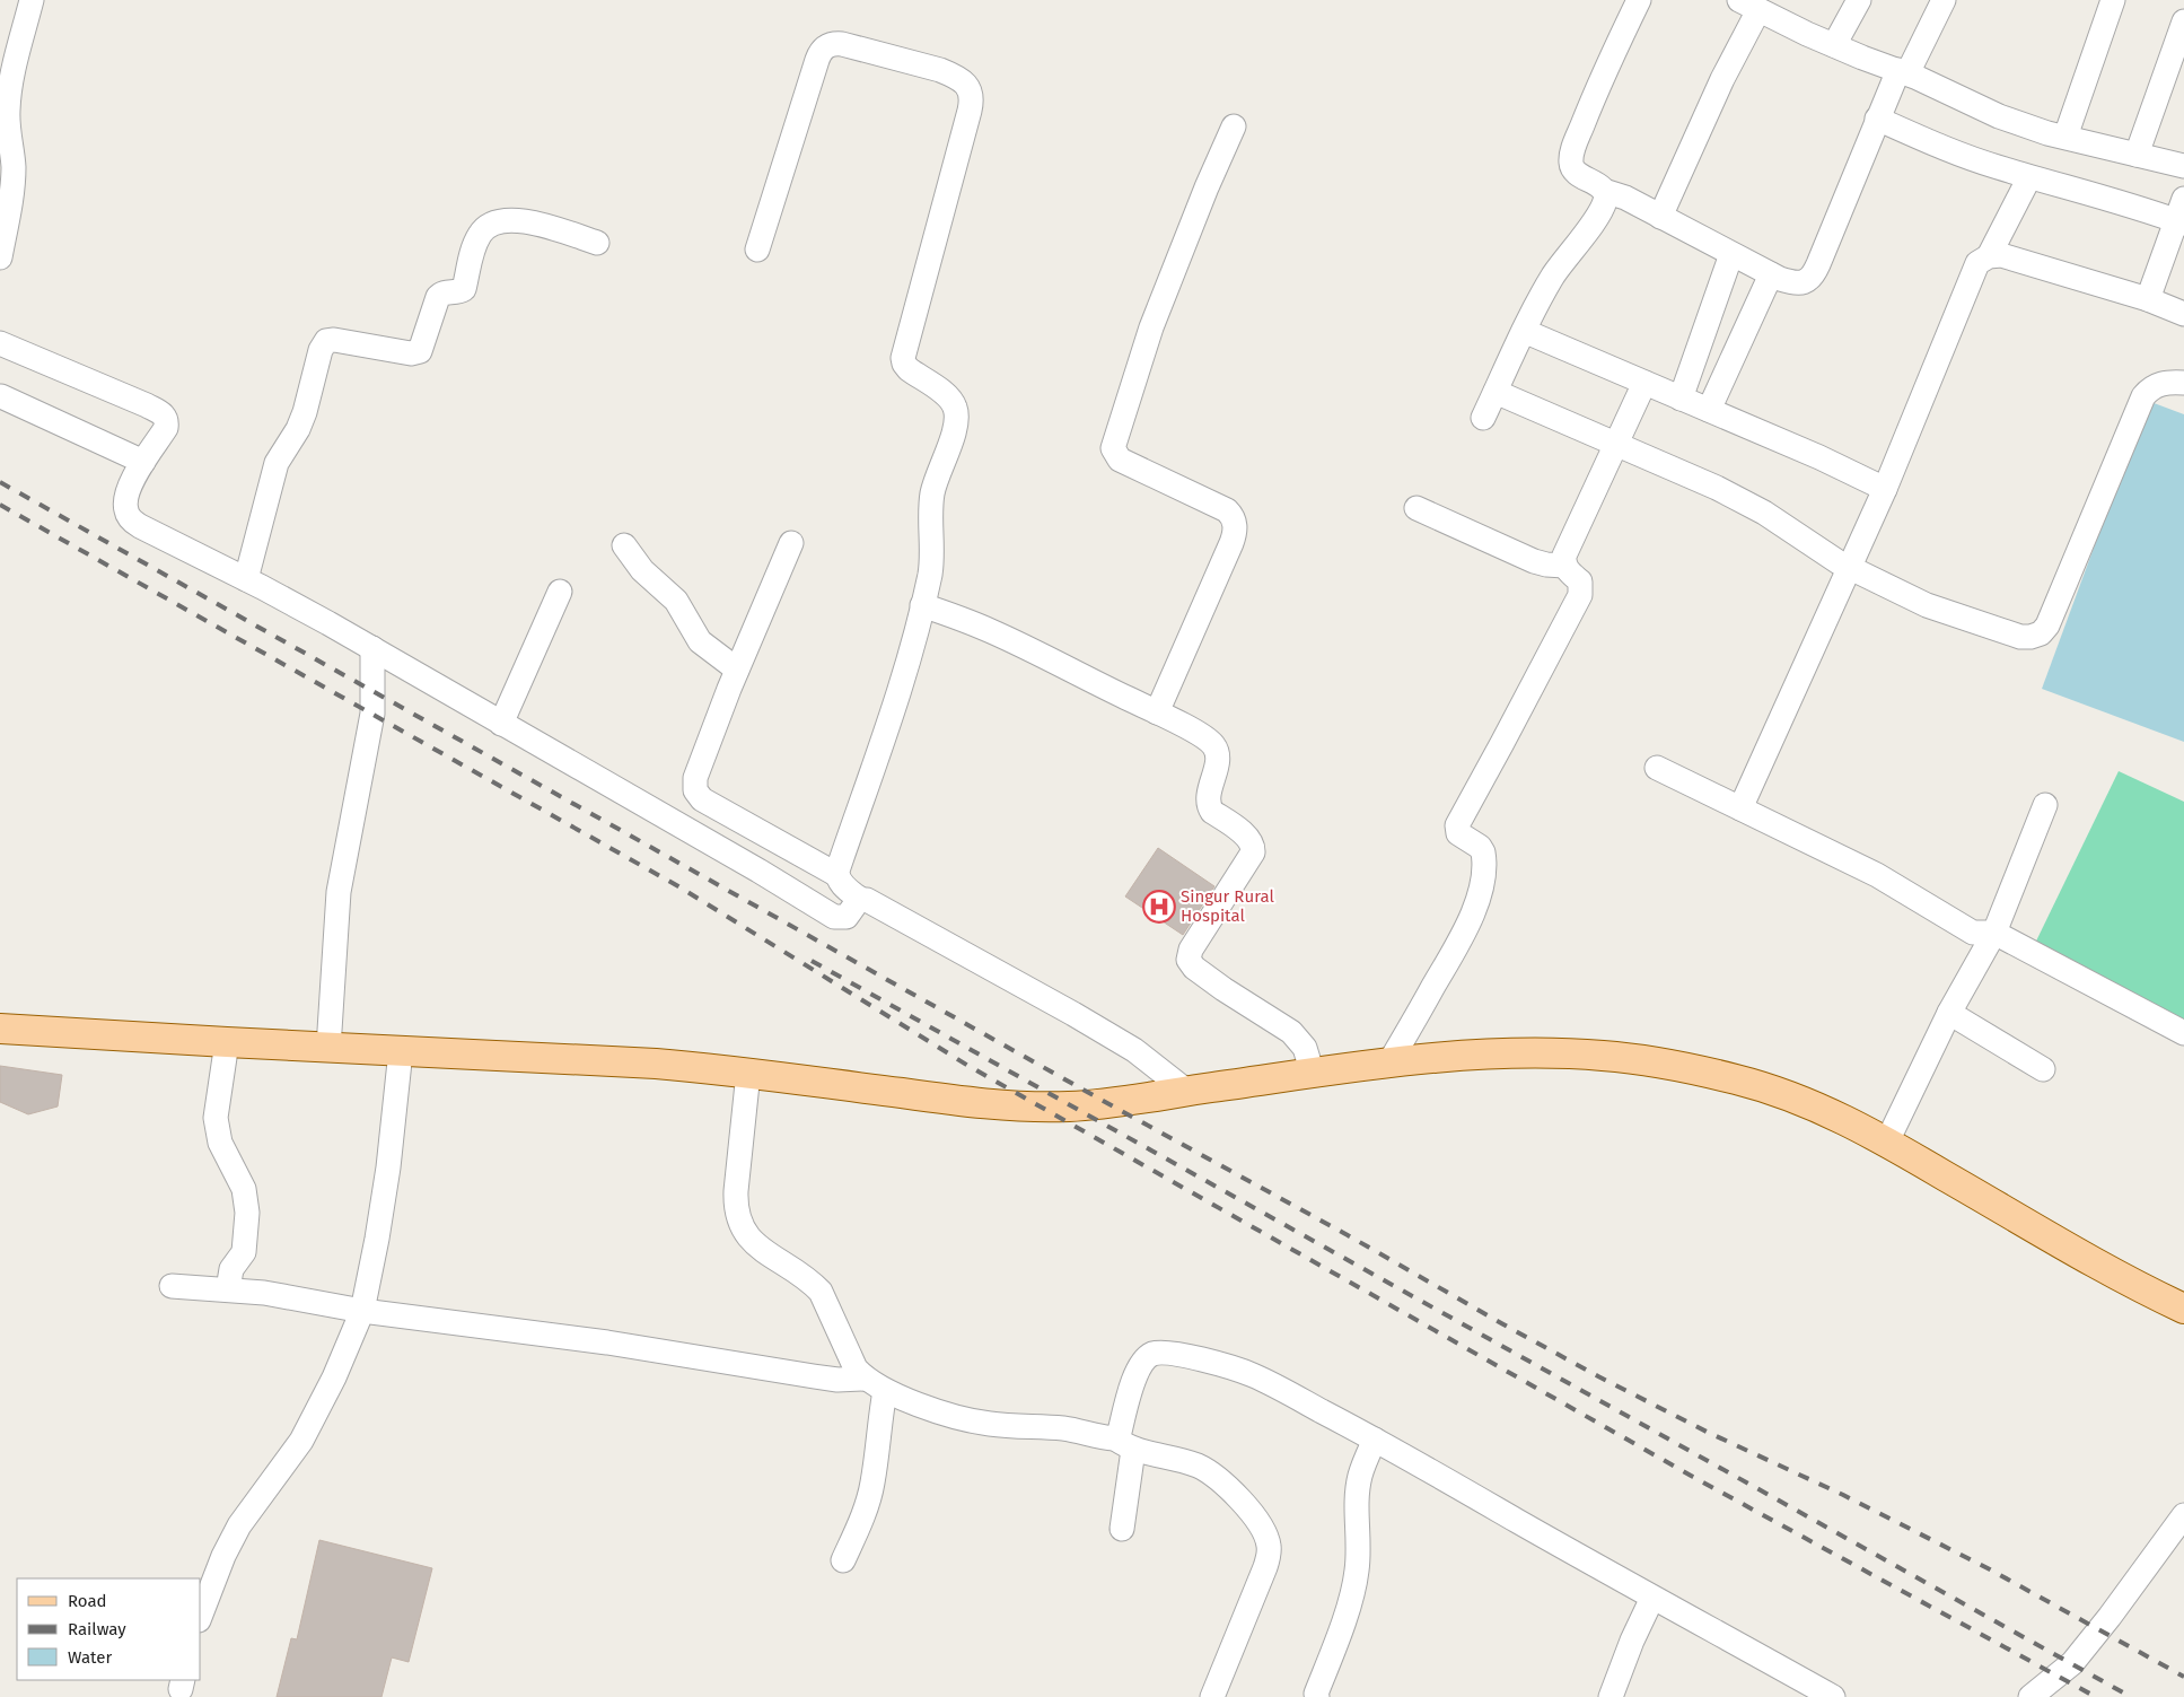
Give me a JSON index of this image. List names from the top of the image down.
{
  "places": {
    "hospital": ["Singur Rural Hospital"]
  },
  "legend": ["Road", "Railway", "Water"]
}
